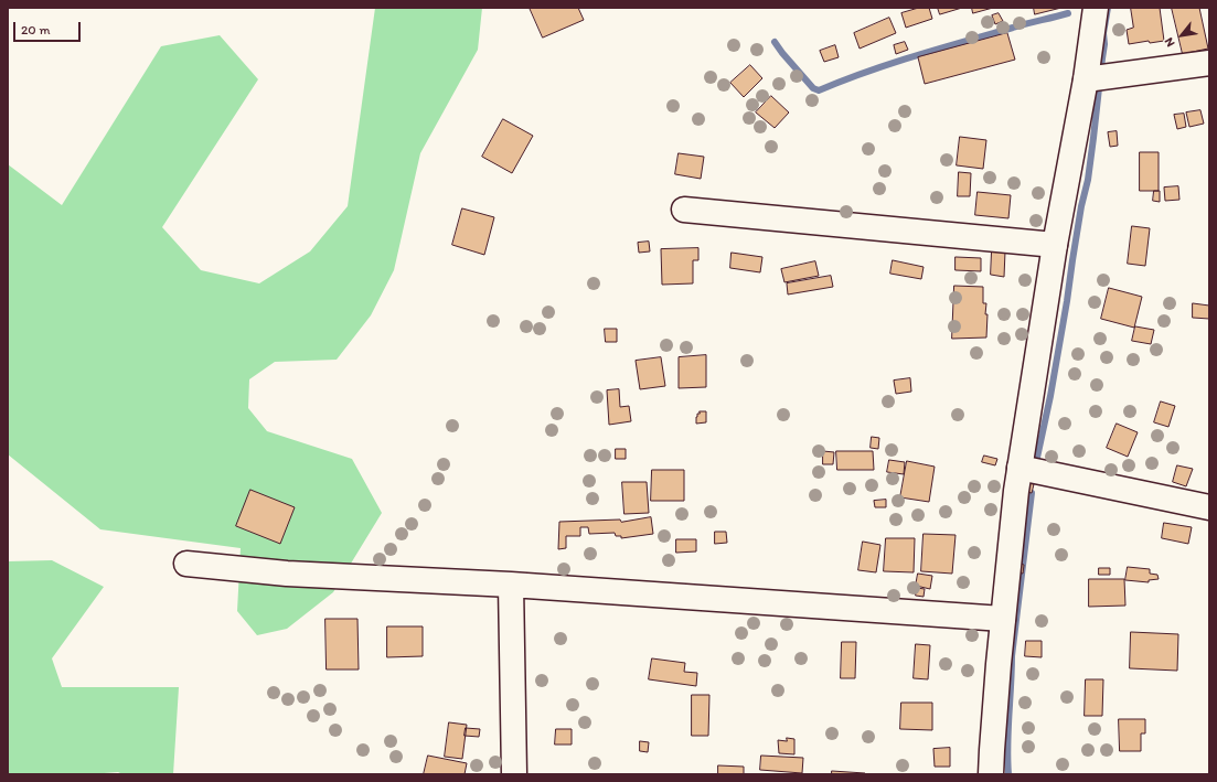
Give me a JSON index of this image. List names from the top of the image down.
{
  "scale_bar": "20 m",
  "north": "bottom left"
}
